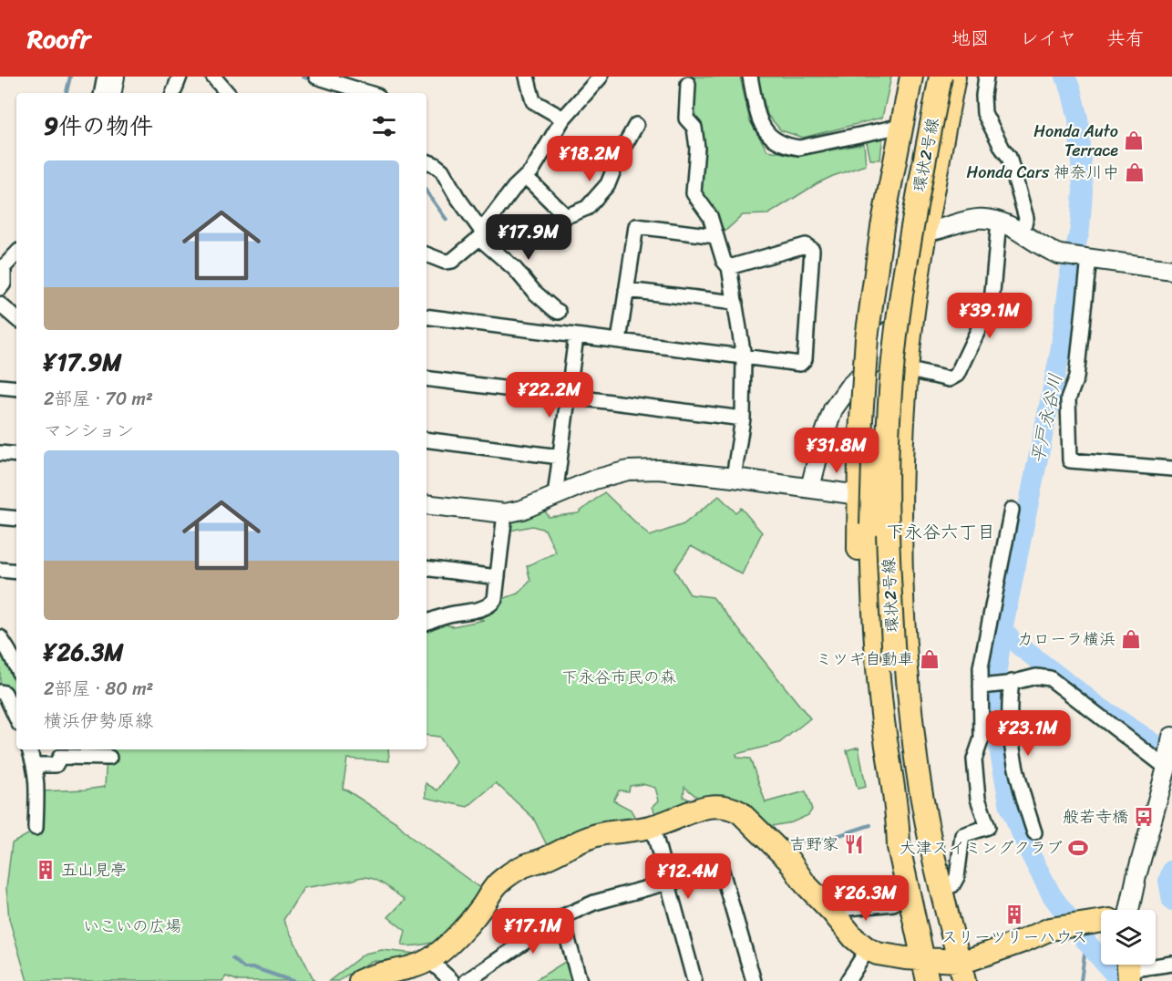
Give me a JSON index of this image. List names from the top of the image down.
{
  "streets": {
    "main road": ["環状2号線"]
  },
  "districts": ["下永谷六丁目"],
  "water": ["平戸永谷川"],
  "parks": ["下永谷市民の森", "いこいの広場"],
  "places": {
    "shop": [
      "Honda Auto Terrace",
      "Honda Cars 神奈川中",
      "カローラ横浜",
      "ミツギ自動車"
    ],
    "bus stop": ["般若寺橋"],
    "restaurant": ["吉野家"],
    "sports": ["大津スイミングクラブ"],
    "building": ["五山見亭", "スリーツリーハウス"]
  },
  "page": {
    "header": "Roofr",
    "nav": ["地図", "レイヤ", "共有"],
    "heading": "9件の物件",
    "price": [
      "¥18.2M",
      "¥17.9M",
      "¥39.1M",
      "¥22.2M",
      "¥31.8M",
      "¥23.1M",
      "¥12.4M",
      "¥26.3M",
      "¥17.1M"
    ],
    "list": [
      {
        "name": "¥17.9M",
        "note": "2部屋 · 70 m² · マンション"
      },
      {
        "name": "¥26.3M",
        "note": "2部屋 · 80 m² · 横浜伊勢原線"
      }
    ]
  }
}
